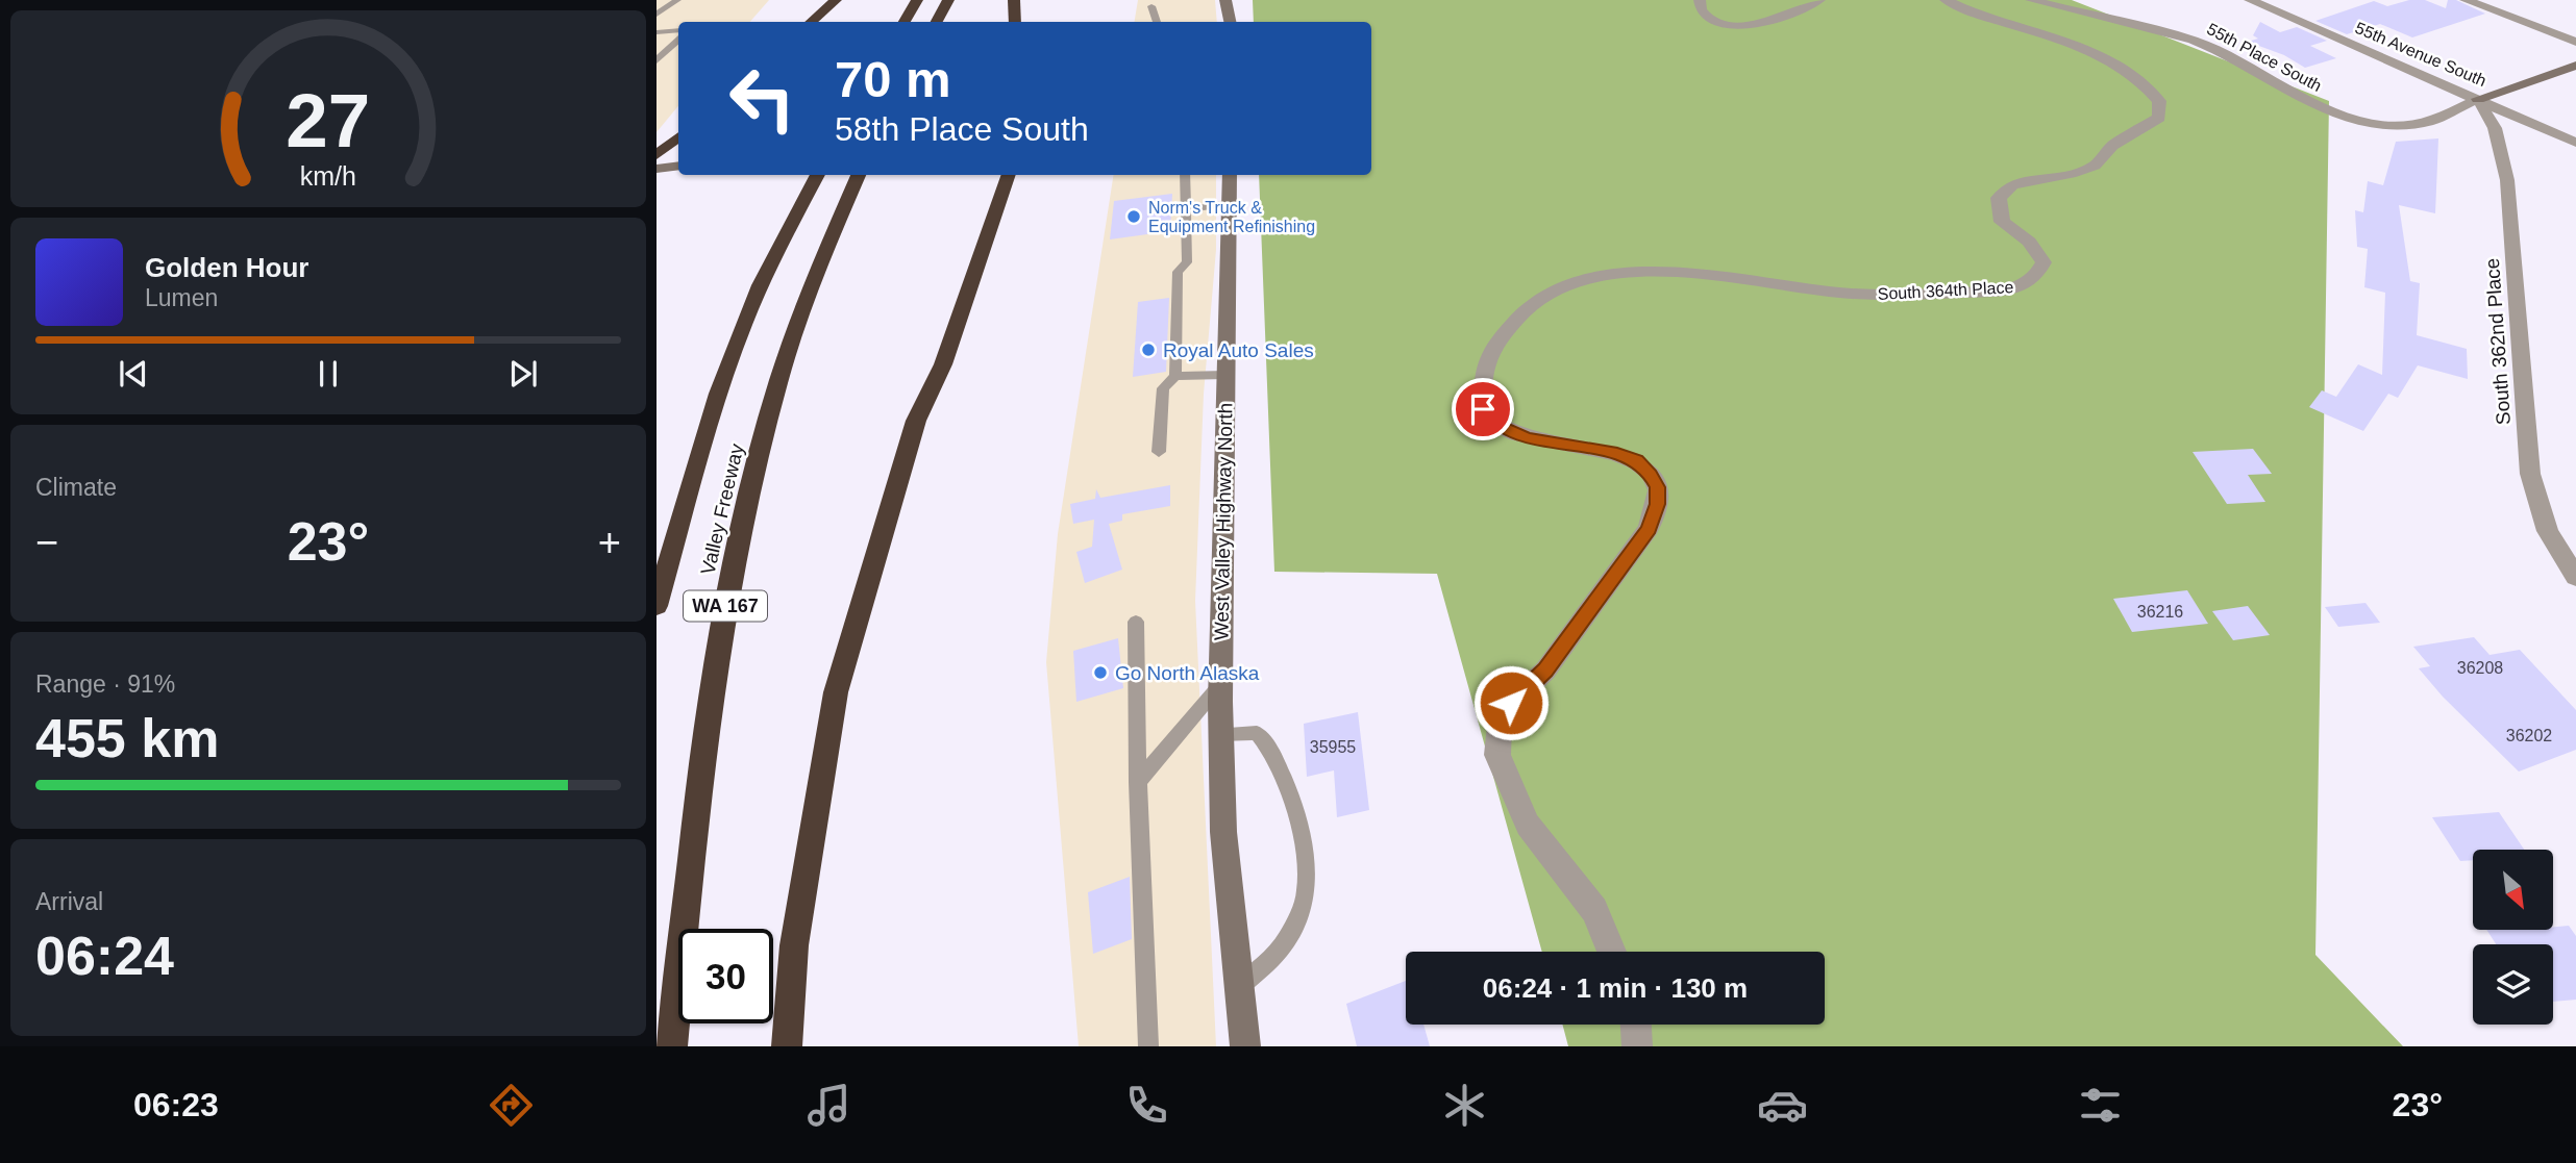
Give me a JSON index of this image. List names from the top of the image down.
{
  "streets": {
    "highway": ["Valley Freeway", "WA 167"],
    "main road": ["West Valley Highway North"],
    "street": [
      "55th Avenue South",
      "55th Place South",
      "South 364th Place",
      "South 362nd Place"
    ]
  },
  "crossings": [
    ["55th Avenue South", "55th Place South"],
    ["55th Avenue South", "South 362nd Place"],
    ["55th Place South", "South 362nd Place"]
  ],
  "places": ["Norm's Truck & Equipment Refinishing", "Royal Auto Sales", "Go North Alaska"],
  "house_numbers": [
    "36216",
    "36208",
    "36202",
    "35955"
  ],
  "north": "bottom right",
  "page": {
    "turn": ["70 m", "58th Place South"],
    "song": ["Golden Hour", "Lumen"],
    "tile": [
      "Climate",
      ["Range · 91%", "455 km"],
      ["Arrival", "06:24"]
    ],
    "heat": ["−", "23°", "+"],
    "limit": "30",
    "trip": "06:24 · 1 min · 130 m",
    "tabs": ["06:23", "23°"],
    "gauge": ["27", "km/h"]
  }
}
